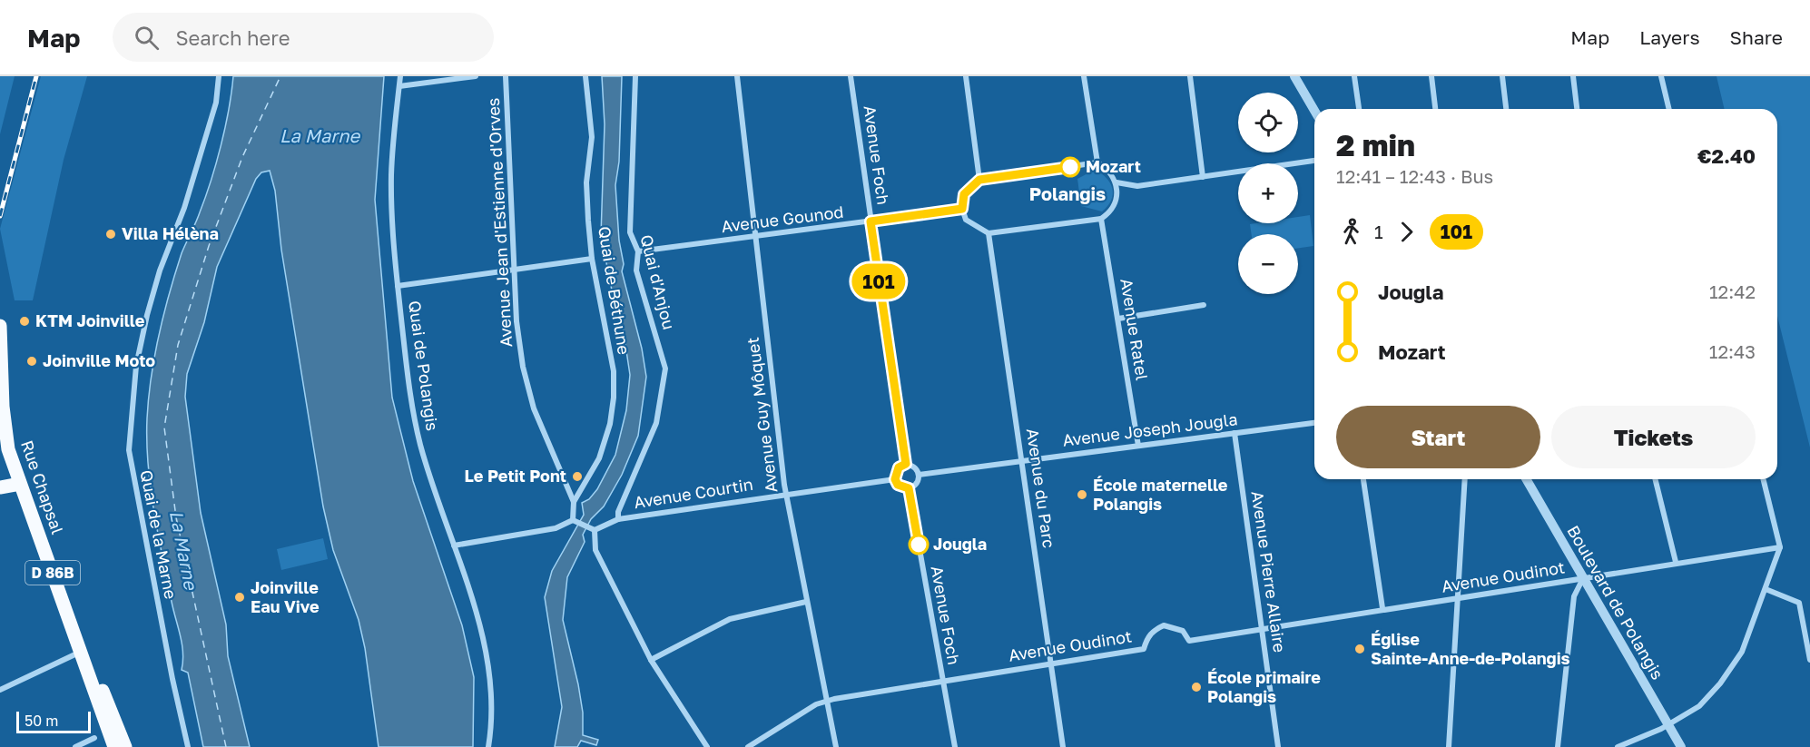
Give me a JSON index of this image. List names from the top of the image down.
{
  "streets": {
    "main road": ["Rue Chapsal", "D 86B"],
    "street": [
      "Avenue Foch",
      "Avenue Gounod",
      "Avenue Jean d'Estienne d'Orves",
      "Quai d'Anjou",
      "Quai de Béthune",
      "Avenue Ratel",
      "Quai de Polangis",
      "Avenue Guy Môquet",
      "Avenue Joseph Jougla",
      "Avenue du Parc",
      "Avenue Courtin",
      "Quai de la Marne",
      "Avenue Pierre Allaire",
      "Avenue Oudinot",
      "Boulevard de Polangis"
    ]
  },
  "crossings": [
    ["Avenue Foch", "Avenue Gounod"],
    ["Avenue Foch", "Avenue Joseph Jougla"],
    ["Avenue Foch", "Avenue Courtin"],
    ["Avenue Foch", "Avenue Oudinot"],
    ["Avenue Gounod", "Quai d'Anjou"],
    ["Avenue Gounod", "Avenue Guy Môquet"],
    ["Avenue Jean d'Estienne d'Orves", "Quai de Béthune"],
    ["Quai d'Anjou", "Avenue Courtin"],
    ["Avenue Ratel", "Avenue Joseph Jougla"],
    ["Avenue Guy Môquet", "Avenue Courtin"],
    ["Avenue Guy Môquet", "Avenue Oudinot"],
    ["Avenue Joseph Jougla", "Avenue du Parc"],
    ["Avenue Joseph Jougla", "Avenue Courtin"],
    ["Avenue Joseph Jougla", "Avenue Pierre Allaire"],
    ["Avenue du Parc", "Avenue Oudinot"],
    ["Avenue Pierre Allaire", "Avenue Oudinot"],
    ["Avenue Oudinot", "Boulevard de Polangis"]
  ],
  "districts": ["Polangis"],
  "water": ["La Marne"],
  "places": [
    "Mozart",
    "Villa Hélèna",
    "KTM Joinville",
    "Joinville Moto",
    "Le Petit Pont",
    "École maternelle Polangis",
    "Jougla",
    "Joinville Eau Vive",
    "Église Sainte-Anne-de-Polangis",
    "École primaire Polangis"
  ],
  "lines": ["bus line 101"],
  "scale_bar": "50 m",
  "page": {
    "header": "Map",
    "search": "Search here",
    "nav": ["Map", "Layers", "Share"],
    "on_map": "101",
    "map_buttons": ["+", "−"],
    "heading": ["2 min", "12:41 – 12:43 · Bus", "€2.40"],
    "legs": ["1", "101"],
    "list": [
      {
        "name": "Jougla",
        "value": "12:42"
      },
      {
        "name": "Mozart",
        "value": "12:43"
      }
    ],
    "buttons": ["Start", "Tickets"],
    "scale": "50 m"
  }
}
